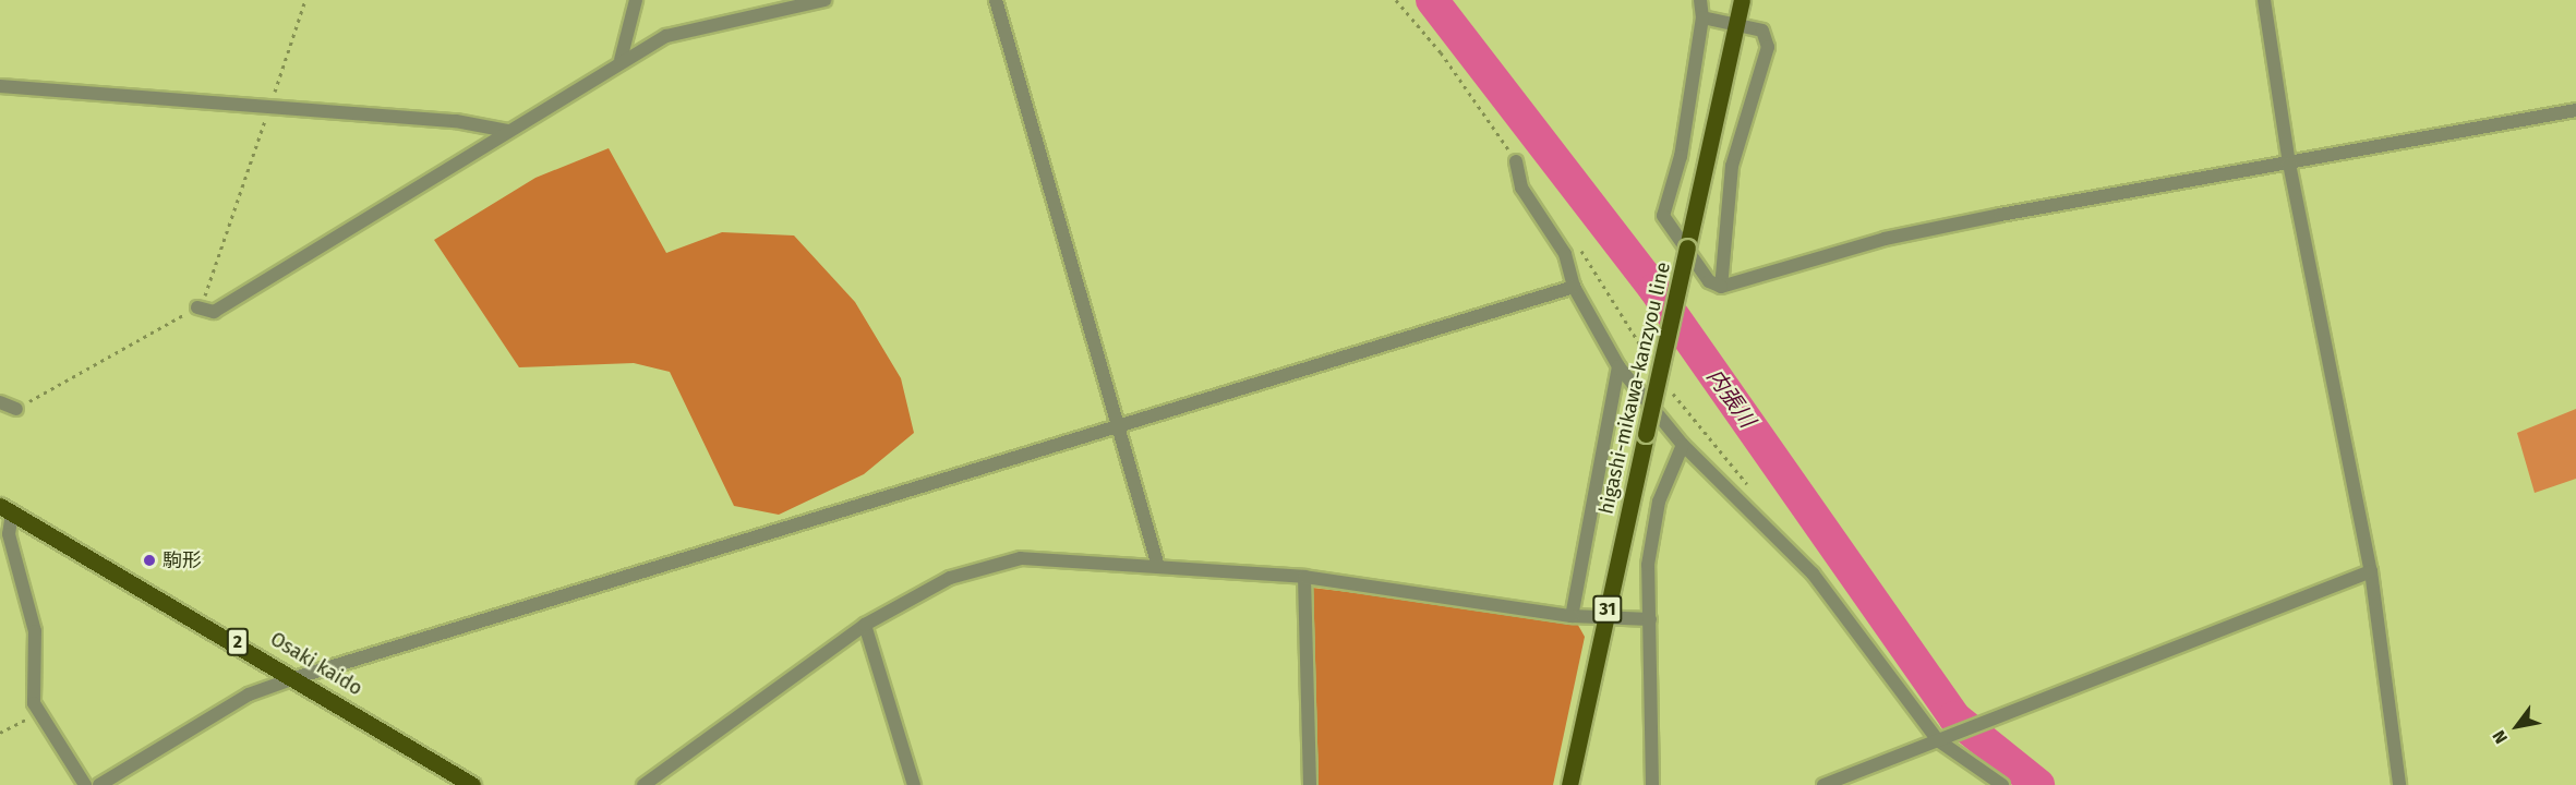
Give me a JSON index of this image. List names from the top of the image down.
{
  "streets": {
    "main road": [
      "higashi-mikawa-kanzyou line",
      "31",
      "2",
      "Osaki kaido"
    ]
  },
  "water": ["内張川"],
  "places": ["駒形"],
  "north": "bottom left"
}
